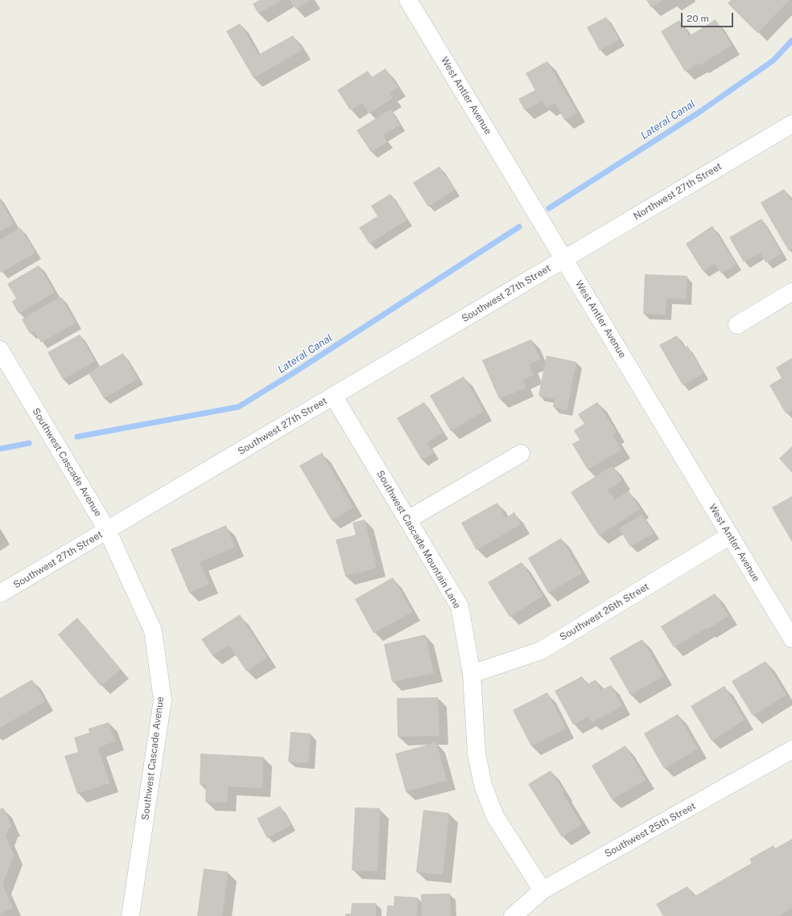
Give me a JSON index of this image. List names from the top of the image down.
{
  "streets": {
    "street": [
      "West Antler Avenue",
      "Northwest 27th Street",
      "Southwest 27th Street",
      "Southwest Cascade Avenue",
      "Southwest Cascade Mountain Lane",
      "Southwest 26th Street",
      "Southwest 25th Street"
    ]
  },
  "crossings": [
    ["West Antler Avenue", "Northwest 27th Street"],
    ["West Antler Avenue", "Southwest 27th Street"],
    ["West Antler Avenue", "Southwest 26th Street"],
    ["Northwest 27th Street", "Southwest 27th Street"],
    ["Southwest 27th Street", "Southwest Cascade Avenue"],
    ["Southwest 27th Street", "Southwest Cascade Mountain Lane"],
    ["Southwest Cascade Mountain Lane", "Southwest 26th Street"],
    ["Southwest Cascade Mountain Lane", "Southwest 25th Street"]
  ],
  "water": ["Lateral Canal"],
  "scale_bar": "20 m"
}
